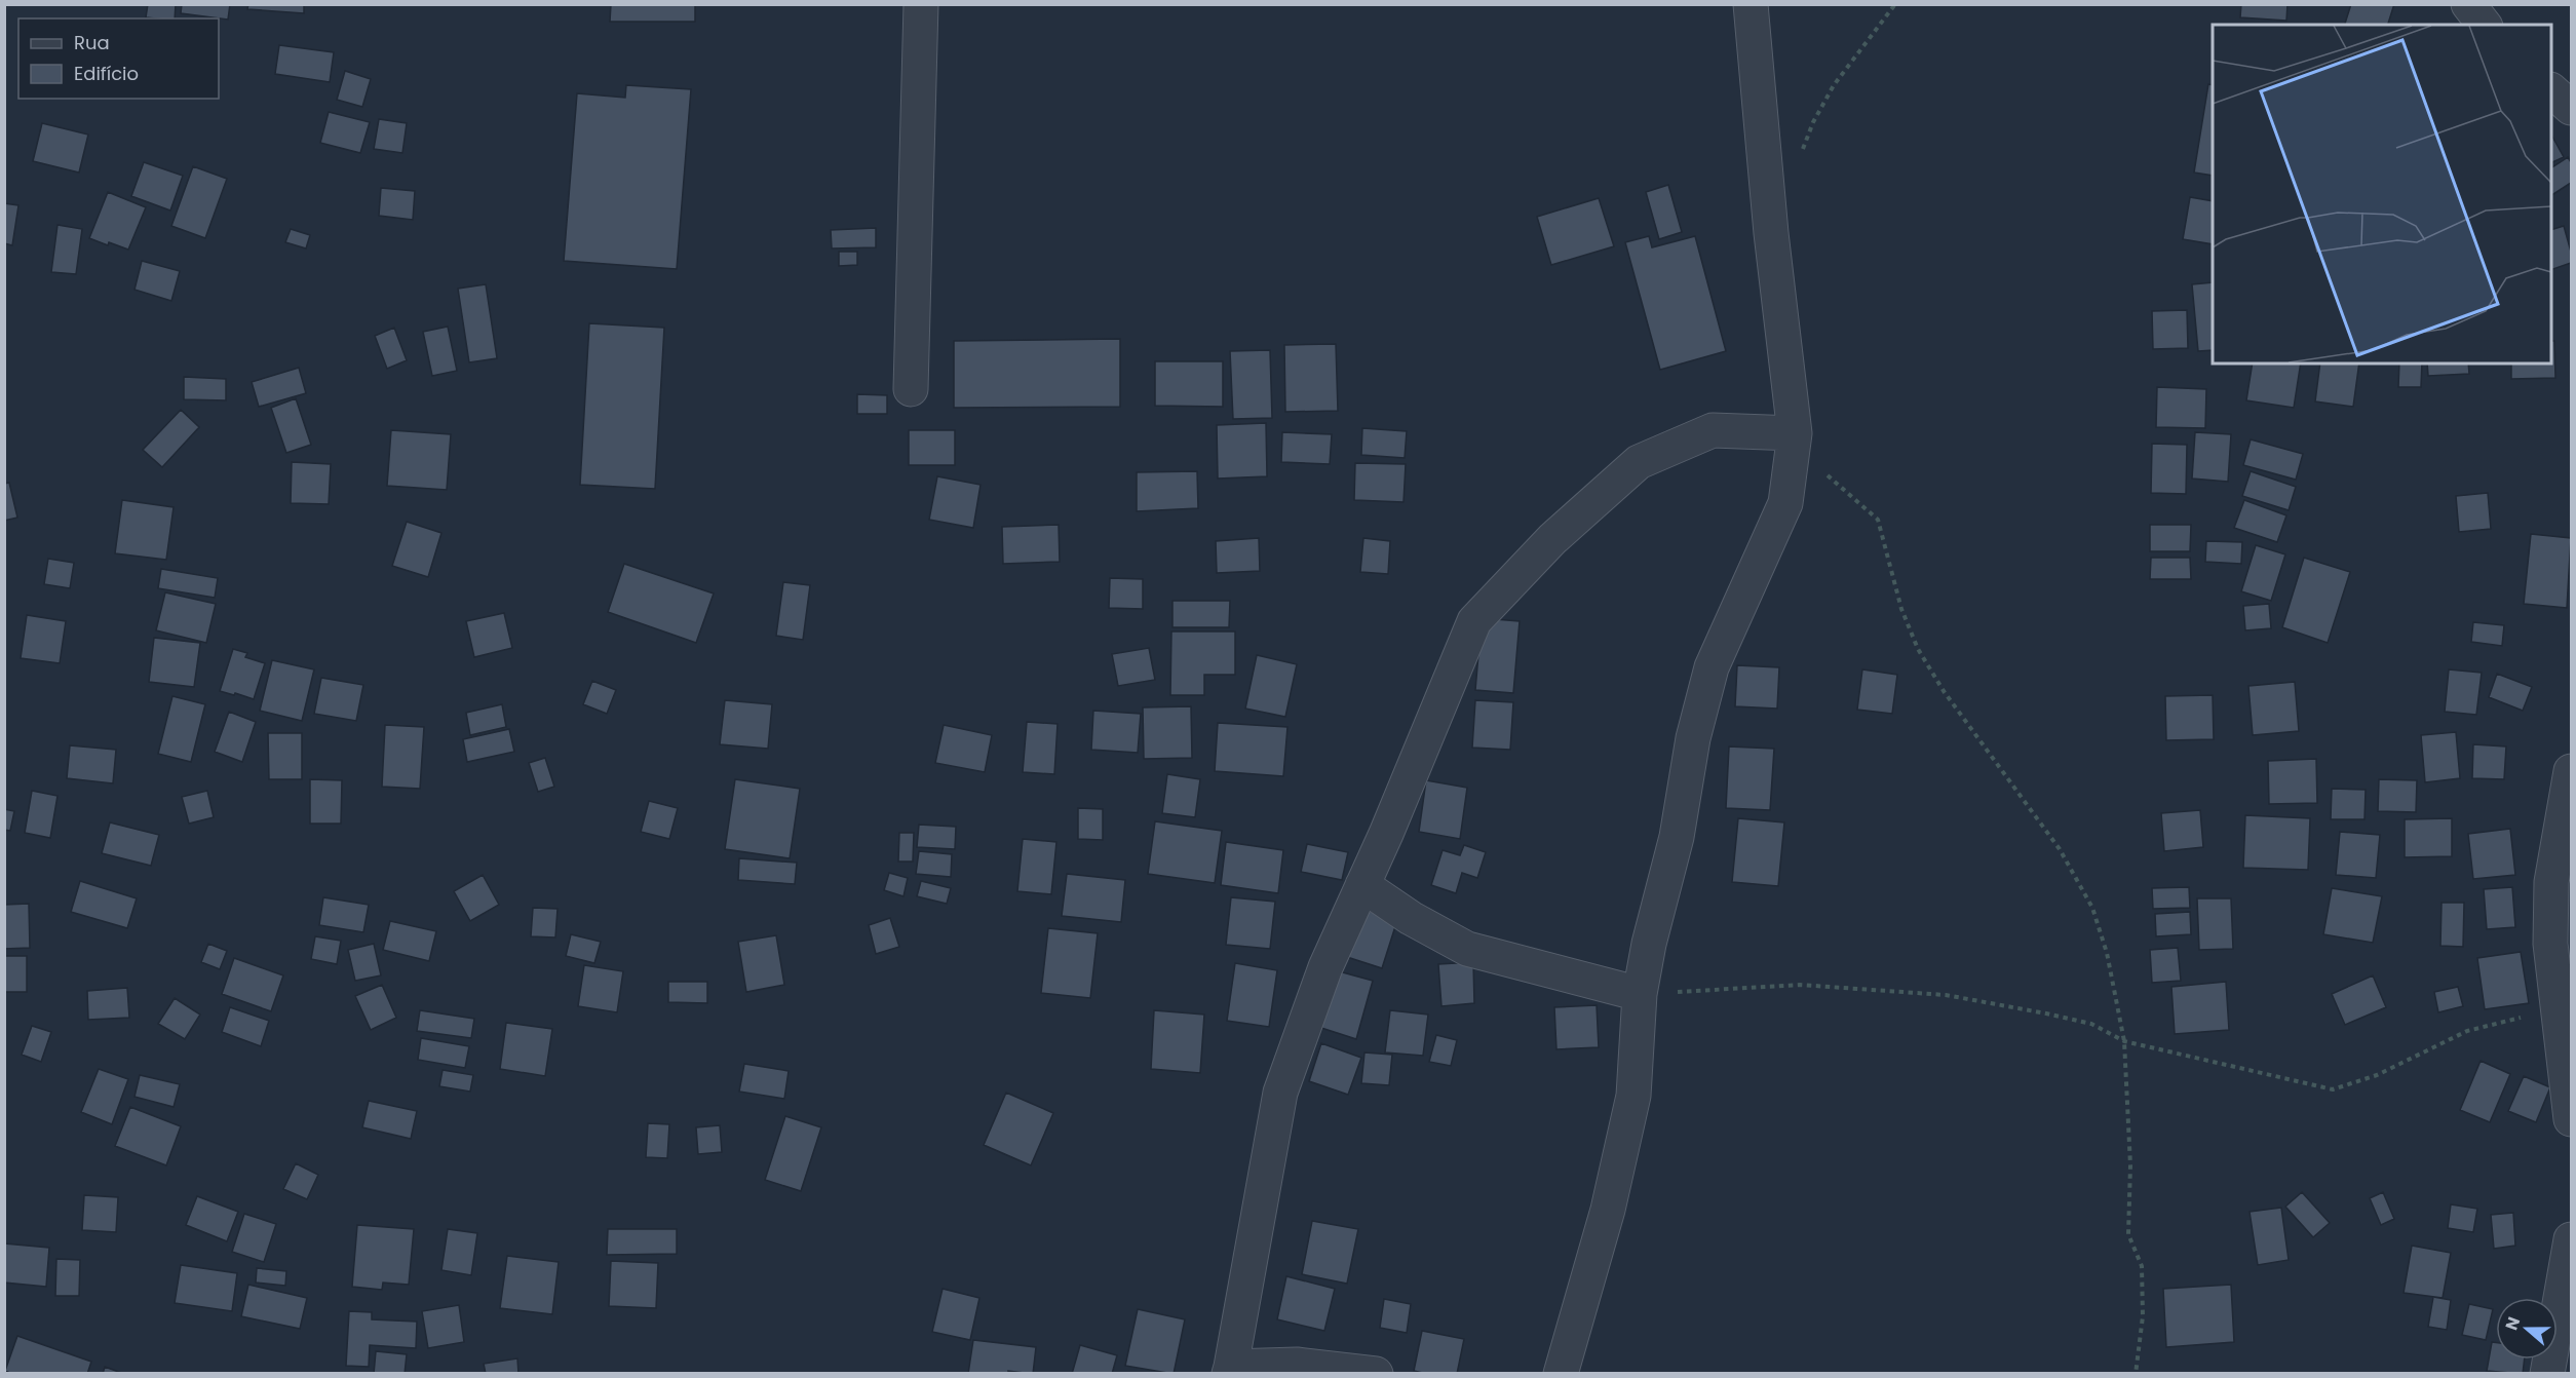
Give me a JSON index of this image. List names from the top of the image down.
{
  "legend": ["Rua", "Edifício"],
  "north": "left"
}
